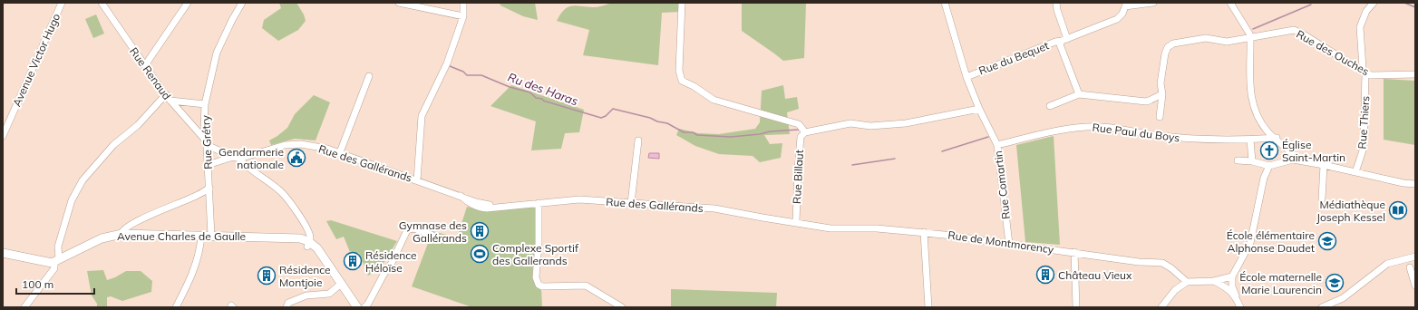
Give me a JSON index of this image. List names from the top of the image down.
{
  "streets": {
    "main road": ["Avenue Charles de Gaulle"],
    "street": [
      "Rue des Ouches",
      "Rue du Bequet",
      "Avenue Victor Hugo",
      "Rue Renaud",
      "Rue Thiers",
      "Rue Paul du Boys",
      "Rue Grétry",
      "Rue des Gallérands",
      "Rue Billaut",
      "Rue Comartin",
      "Rue de Montmorency"
    ]
  },
  "crossings": [
    ["Rue des Ouches", "Rue Thiers"],
    ["Rue du Bequet", "Rue Comartin"],
    ["Rue Renaud", "Rue Grétry"],
    ["Rue Paul du Boys", "Rue Comartin"],
    ["Rue Grétry", "Rue des Gallérands"],
    ["Rue Grétry", "Avenue Charles de Gaulle"],
    ["Rue des Gallérands", "Rue de Montmorency"],
    ["Rue Billaut", "Rue de Montmorency"],
    ["Rue Comartin", "Rue de Montmorency"]
  ],
  "water": ["Ru des Haras"],
  "places": {
    "church": ["Église Saint-Martin"],
    "public building": ["Gendarmerie nationale"],
    "library": ["Médiathèque Joseph Kessel"],
    "building": [
      "Gymnase des Gallérands",
      "Résidence Héloïse",
      "Château Vieux",
      "Résidence Montjoie"
    ],
    "school or university": ["École élémentaire Alphonse Daudet", "École maternelle Marie Laurencin"],
    "sports": ["Complexe Sportif des Gallerands"]
  },
  "scale_bar": "100 m"
}
